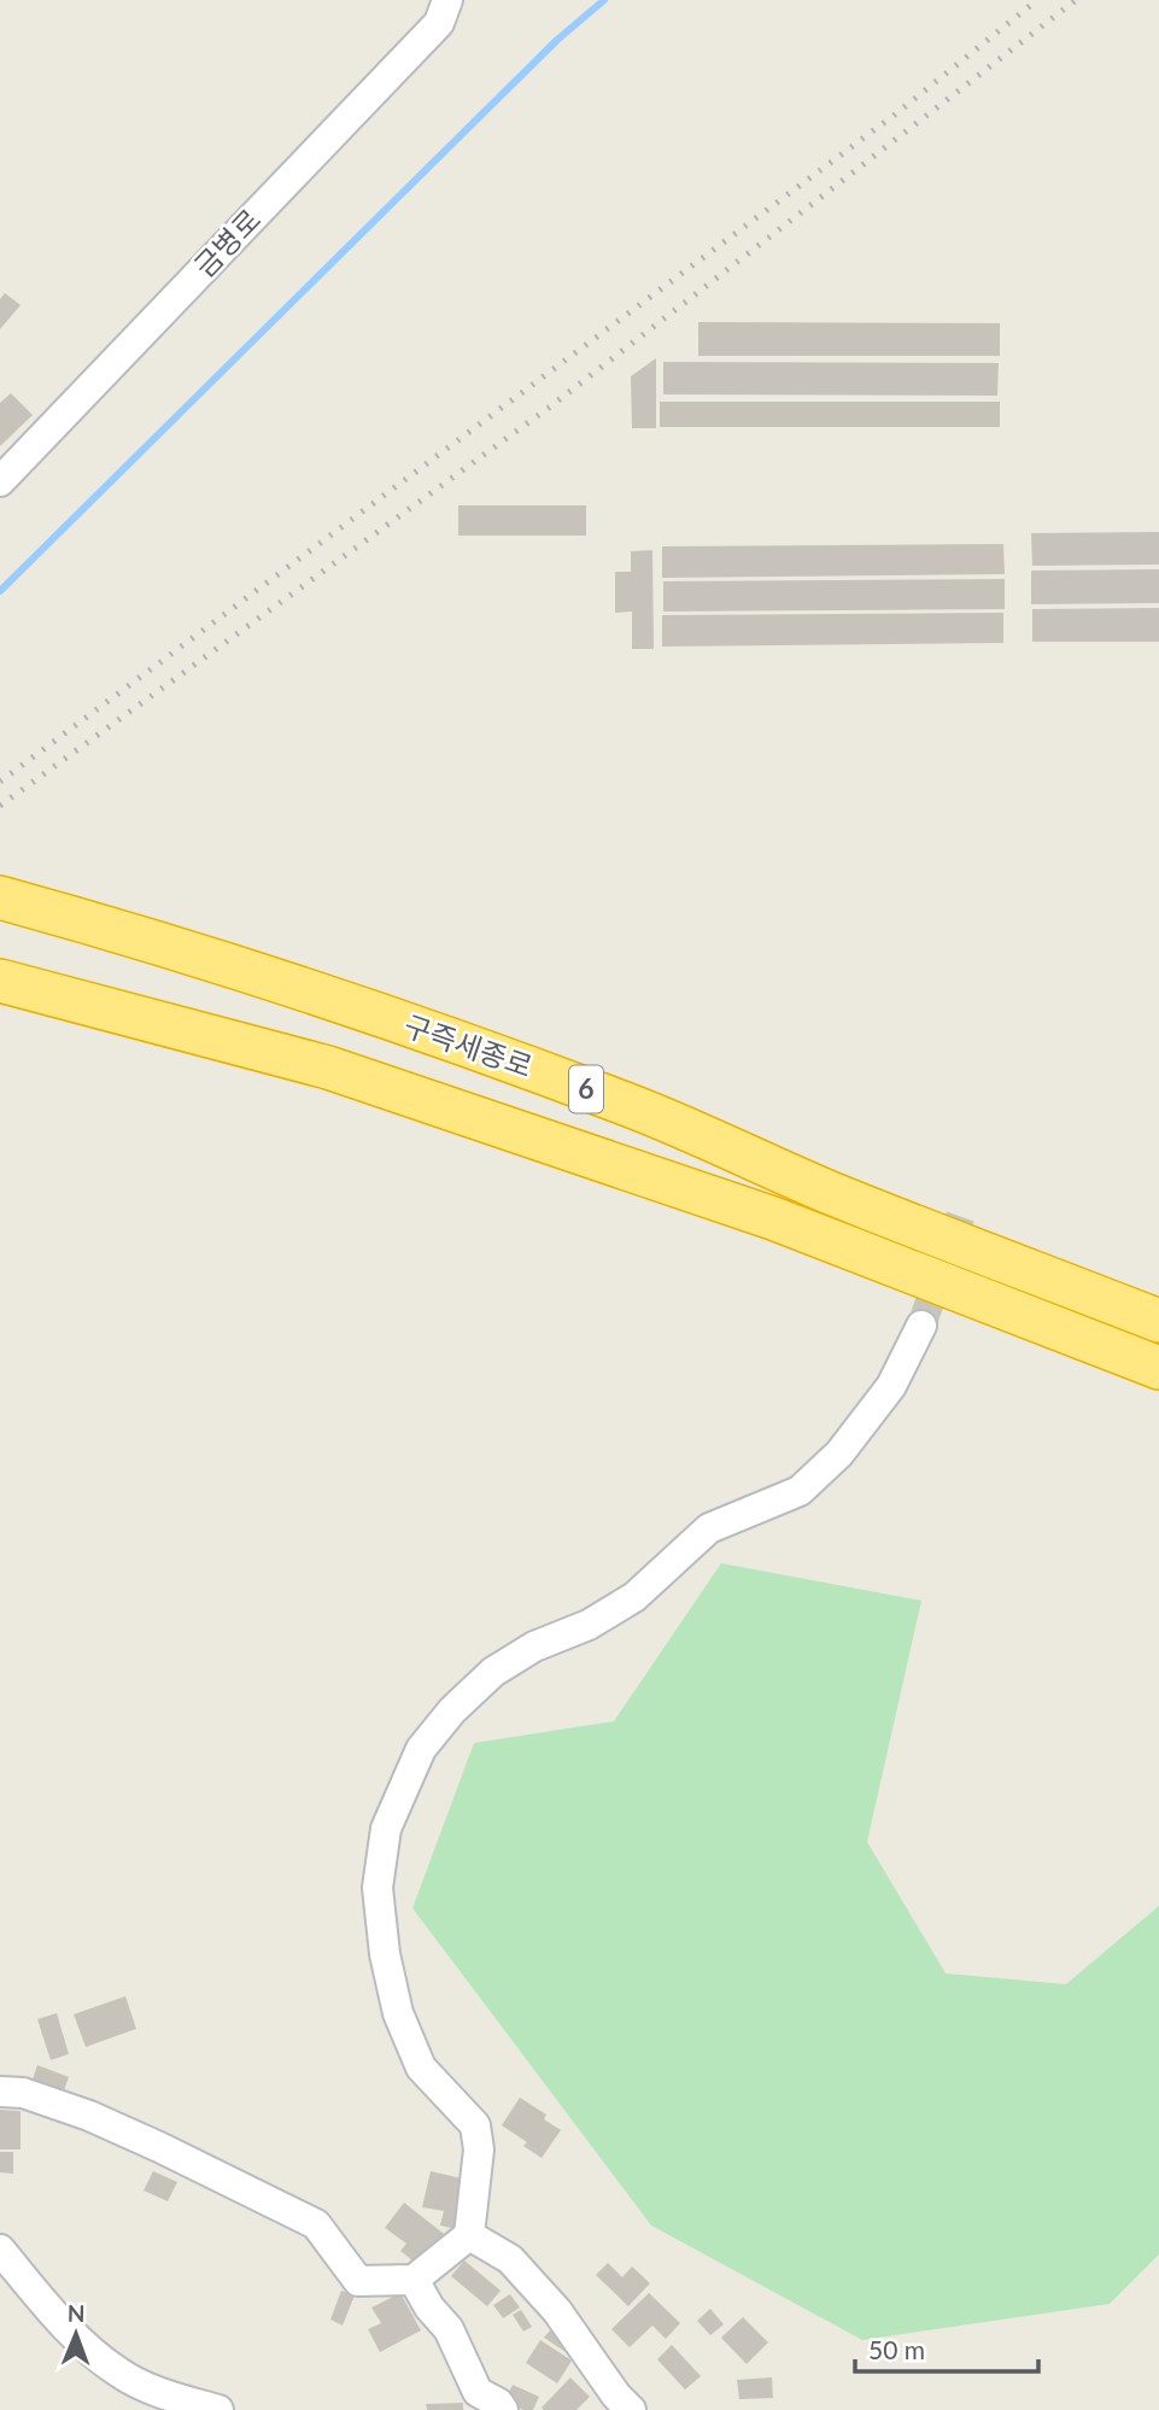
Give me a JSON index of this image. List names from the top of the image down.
{
  "streets": {
    "highway": ["구즉세종로", "6"],
    "street": ["금병로"]
  },
  "scale_bar": "50 m",
  "north": "top"
}
